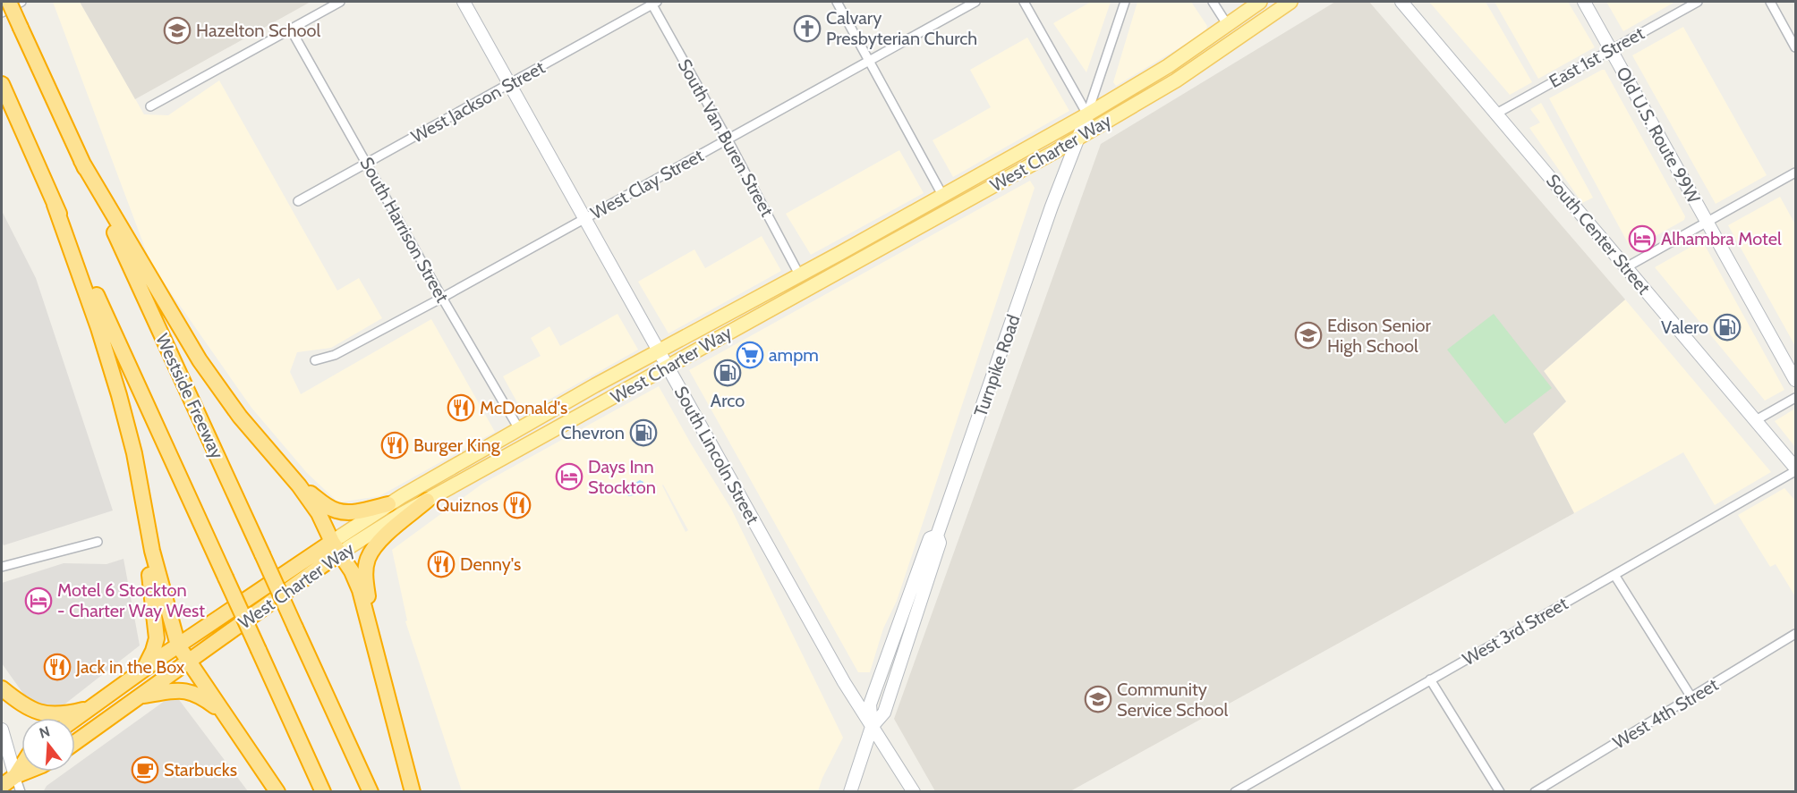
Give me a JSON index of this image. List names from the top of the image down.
{
  "streets": {
    "highway": ["West Charter Way", "Westside Freeway"],
    "street": [
      "East 1st Street",
      "West Jackson Street",
      "Old U.S. Route 99W",
      "South Van Buren Street",
      "West Clay Street",
      "South Harrison Street",
      "South Center Street",
      "Turnpike Road",
      "South Lincoln Street",
      "West 3rd Street",
      "West 4th Street"
    ]
  },
  "crossings": [
    ["East 1st Street", "Old U.S. Route 99W"],
    ["East 1st Street", "South Center Street"],
    ["West Jackson Street", "South Van Buren Street"],
    ["West Jackson Street", "South Harrison Street"],
    ["West Jackson Street", "South Lincoln Street"],
    ["South Van Buren Street", "West Charter Way"],
    ["South Van Buren Street", "West Clay Street"],
    ["West Charter Way", "South Harrison Street"],
    ["West Charter Way", "Turnpike Road"],
    ["West Charter Way", "South Lincoln Street"],
    ["West Clay Street", "South Harrison Street"],
    ["West Clay Street", "South Lincoln Street"],
    ["South Center Street", "West 3rd Street"],
    ["Turnpike Road", "South Lincoln Street"]
  ],
  "places": {
    "church": ["Calvary Presbyterian Church"],
    "school or university": ["Hazelton School", "Edison Senior High School", "Community Service School"],
    "hotel": ["Alhambra Motel", "Days Inn Stockton", "Motel 6 Stockton - Charter Way West"],
    "fuel station": ["Valero", "Arco", "Chevron"],
    "supermarket": ["ampm"],
    "restaurant": [
      "McDonald's",
      "Burger King",
      "Quiznos",
      "Denny's",
      "Jack in the Box"
    ],
    "cafe": ["Starbucks"]
  },
  "north": "top"
}
